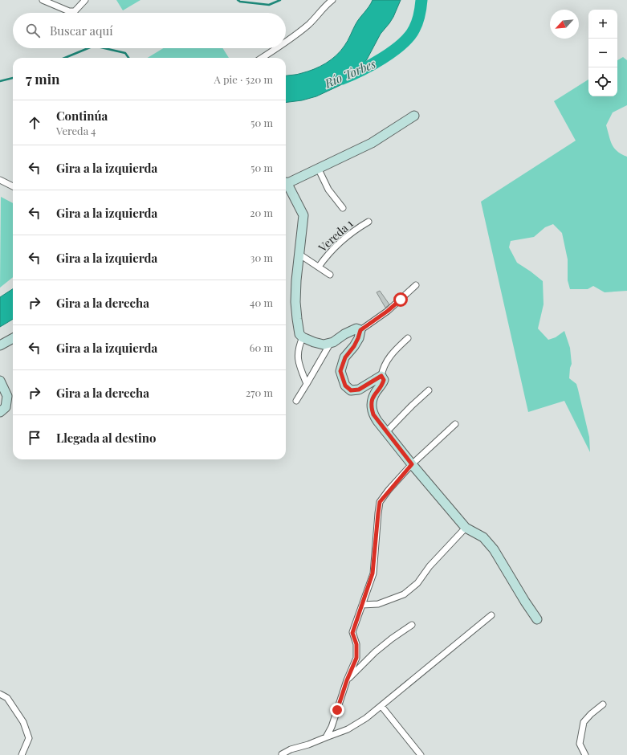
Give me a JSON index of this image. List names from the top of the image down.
{
  "streets": {
    "street": ["Vereda 1"]
  },
  "water": ["Río Torbes"],
  "north": "bottom left",
  "page": {
    "map_buttons": ["+", "−"],
    "search": "Buscar aquí",
    "heading": ["7 min", "A pie · 520 m"],
    "list": [
      ["Continúa", "Vereda 4", "50 m"],
      ["Gira a la izquierda", "50 m"],
      ["Gira a la izquierda", "20 m"],
      ["Gira a la izquierda", "30 m"],
      ["Gira a la derecha", "40 m"],
      ["Gira a la izquierda", "60 m"],
      ["Gira a la derecha", "270 m"],
      "Llegada al destino"
    ]
  }
}
